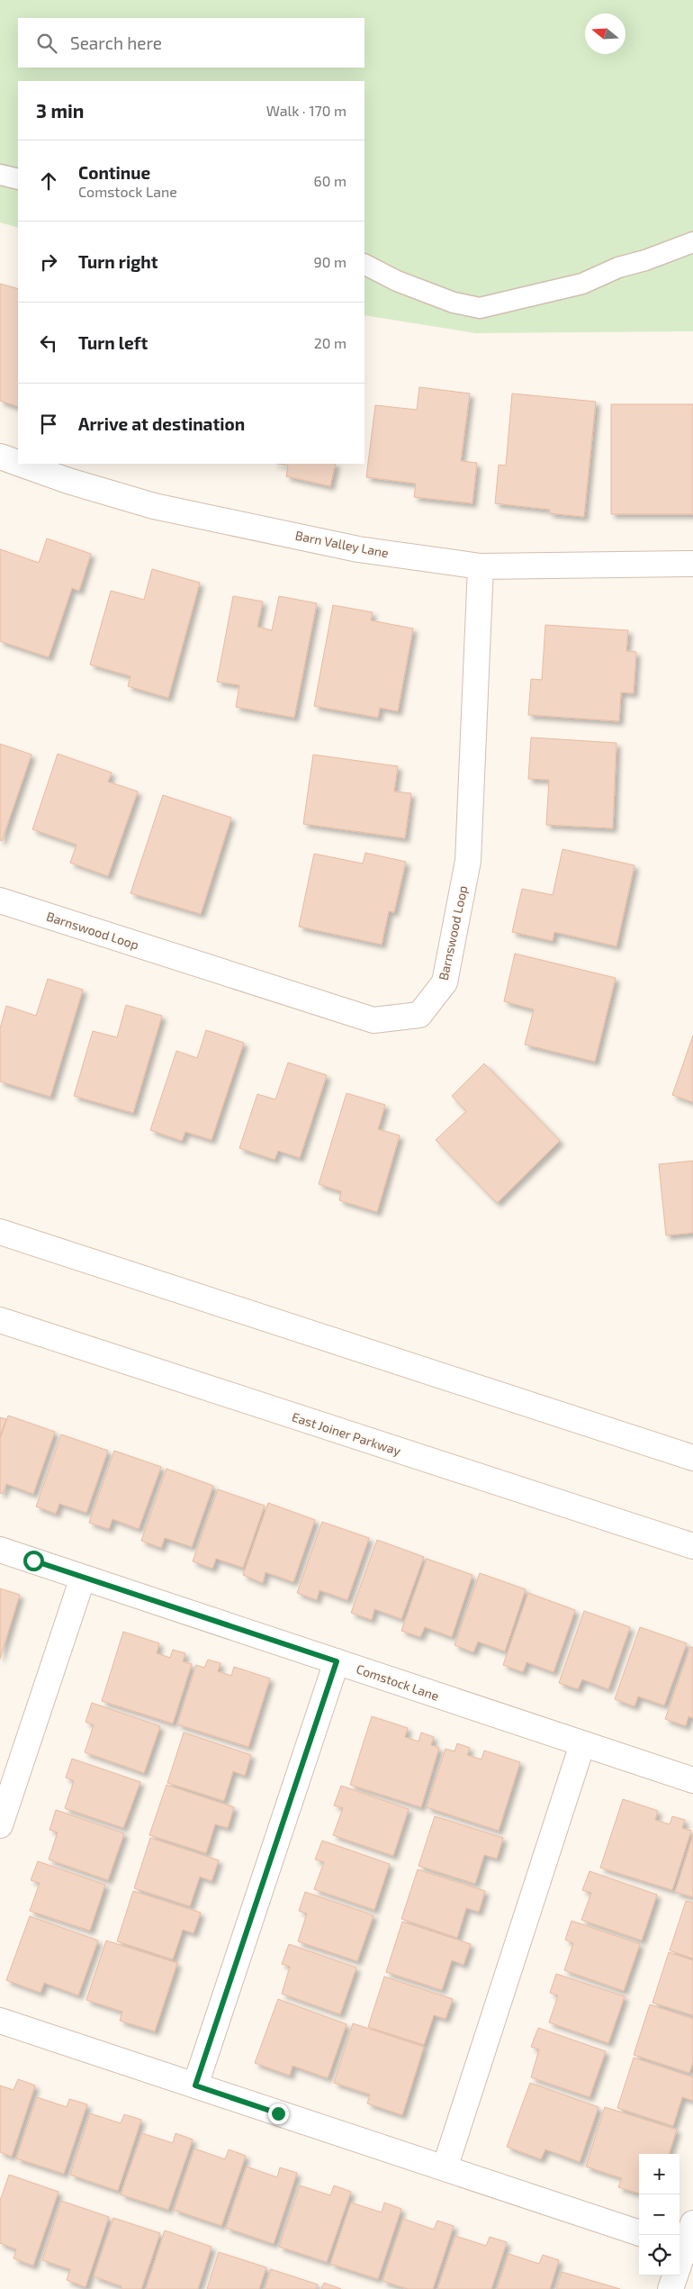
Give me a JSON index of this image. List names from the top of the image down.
{
  "streets": {
    "street": [
      "Barn Valley Lane",
      "Barnswood Loop",
      "East Joiner Parkway",
      "Comstock Lane"
    ]
  },
  "crossings": [
    ["Barn Valley Lane", "Barnswood Loop"]
  ],
  "north": "left",
  "page": {
    "search": "Search here",
    "heading": ["3 min", "Walk · 170 m"],
    "list": [
      ["Continue", "Comstock Lane", "60 m"],
      ["Turn right", "90 m"],
      ["Turn left", "20 m"],
      "Arrive at destination"
    ],
    "map_buttons": ["+", "−"]
  }
}
